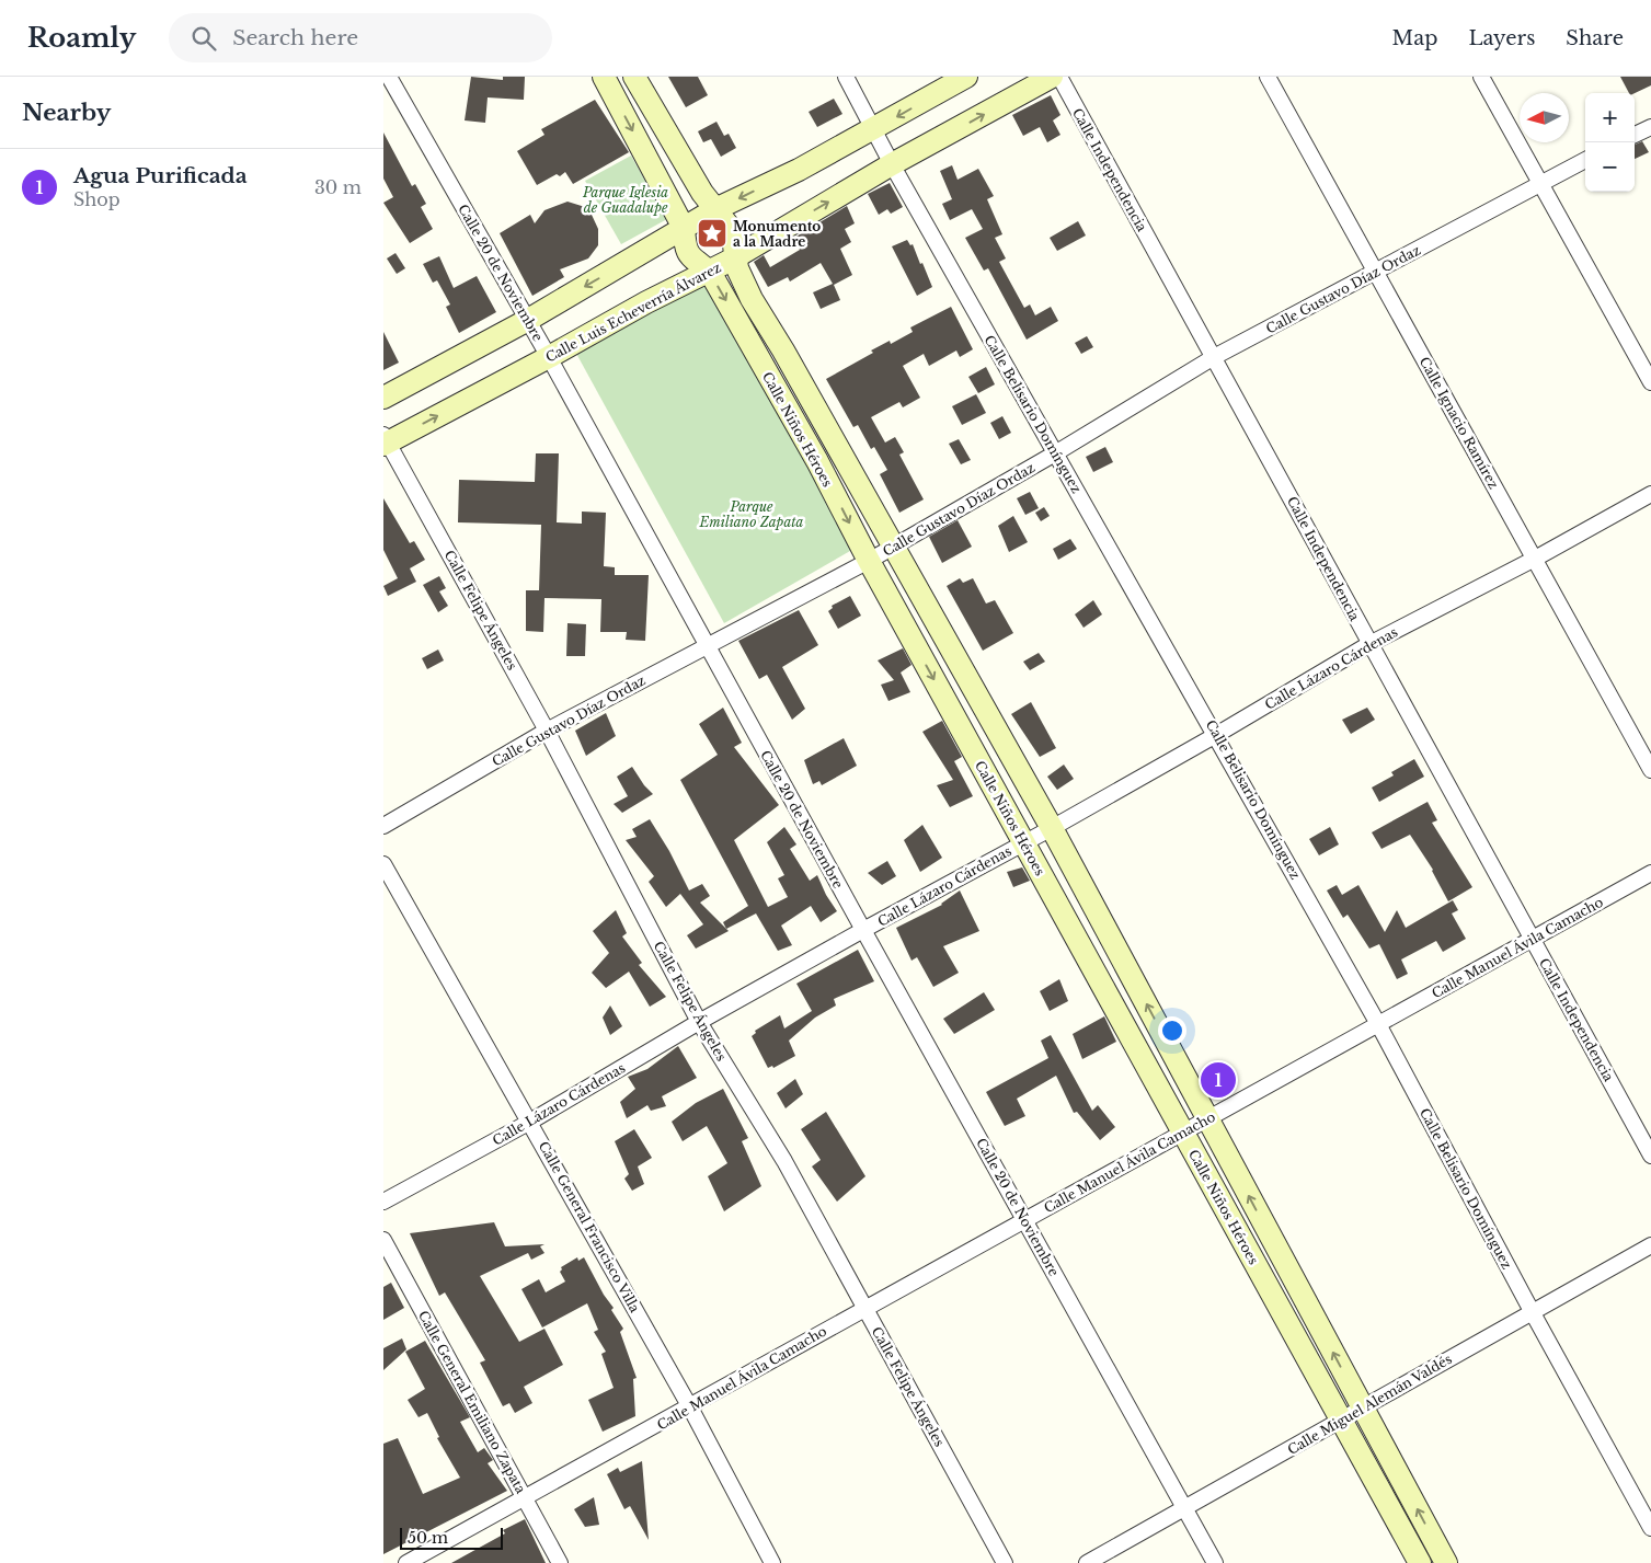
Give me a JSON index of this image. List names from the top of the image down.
{
  "streets": {
    "street": [
      "Calle Independencia",
      "Calle 20 de Noviembre",
      "Calle Gustavo Díaz Ordaz",
      "Calle Luis Echeverría Álvarez",
      "Calle Belisario Domínguez",
      "Calle Ignacio Ramírez",
      "Calle Niños Héroes",
      "Calle Felipe Ángeles",
      "Calle Lázaro Cárdenas",
      "Calle Manuel Ávila Camacho",
      "Calle General Francisco Villa",
      "Calle General Emiliano Zapata",
      "Calle Miguel Alemán Valdés"
    ]
  },
  "crossings": [
    ["Calle Independencia", "Calle Gustavo Díaz Ordaz"],
    ["Calle Independencia", "Calle Lázaro Cárdenas"],
    ["Calle Independencia", "Calle Manuel Ávila Camacho"],
    ["Calle 20 de Noviembre", "Calle Gustavo Díaz Ordaz"],
    ["Calle 20 de Noviembre", "Calle Luis Echeverría Álvarez"],
    ["Calle 20 de Noviembre", "Calle Lázaro Cárdenas"],
    ["Calle 20 de Noviembre", "Calle Manuel Ávila Camacho"],
    ["Calle 20 de Noviembre", "Calle Miguel Alemán Valdés"],
    ["Calle Gustavo Díaz Ordaz", "Calle Belisario Domínguez"],
    ["Calle Gustavo Díaz Ordaz", "Calle Ignacio Ramírez"],
    ["Calle Gustavo Díaz Ordaz", "Calle Niños Héroes"],
    ["Calle Gustavo Díaz Ordaz", "Calle Felipe Ángeles"],
    ["Calle Luis Echeverría Álvarez", "Calle Belisario Domínguez"],
    ["Calle Luis Echeverría Álvarez", "Calle Niños Héroes"],
    ["Calle Luis Echeverría Álvarez", "Calle Felipe Ángeles"],
    ["Calle Belisario Domínguez", "Calle Lázaro Cárdenas"],
    ["Calle Belisario Domínguez", "Calle Manuel Ávila Camacho"],
    ["Calle Belisario Domínguez", "Calle Miguel Alemán Valdés"],
    ["Calle Ignacio Ramírez", "Calle Lázaro Cárdenas"],
    ["Calle Niños Héroes", "Calle Lázaro Cárdenas"],
    ["Calle Niños Héroes", "Calle Manuel Ávila Camacho"],
    ["Calle Niños Héroes", "Calle Miguel Alemán Valdés"],
    ["Calle Felipe Ángeles", "Calle Lázaro Cárdenas"],
    ["Calle Felipe Ángeles", "Calle Manuel Ávila Camacho"],
    ["Calle Lázaro Cárdenas", "Calle General Francisco Villa"],
    ["Calle Manuel Ávila Camacho", "Calle General Francisco Villa"],
    ["Calle Manuel Ávila Camacho", "Calle General Emiliano Zapata"]
  ],
  "parks": ["Parque Iglesia de Guadalupe", "Parque Emiliano Zapata"],
  "places": {
    "place": ["Monumento a la Madre"]
  },
  "scale_bar": "50 m",
  "north": "left",
  "page": {
    "header": "Roamly",
    "search": "Search here",
    "nav": ["Map", "Layers", "Share"],
    "heading": "Nearby",
    "map_buttons": ["+", "−"],
    "list": [
      {
        "mark": "1",
        "name": "Agua Purificada",
        "note": "Shop",
        "value": "30 m"
      }
    ],
    "pins": "1",
    "scale": "50 m"
  }
}
